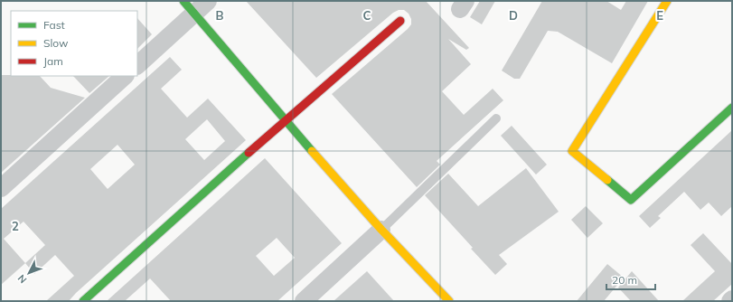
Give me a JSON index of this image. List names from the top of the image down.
{
  "legend": ["Fast", "Slow", "Jam"],
  "scale_bar": "20 m",
  "north": "bottom left",
  "grid": {
    "columns": [
      "B",
      "C",
      "D",
      "E"
    ],
    "rows": ["2"]
  }
}
